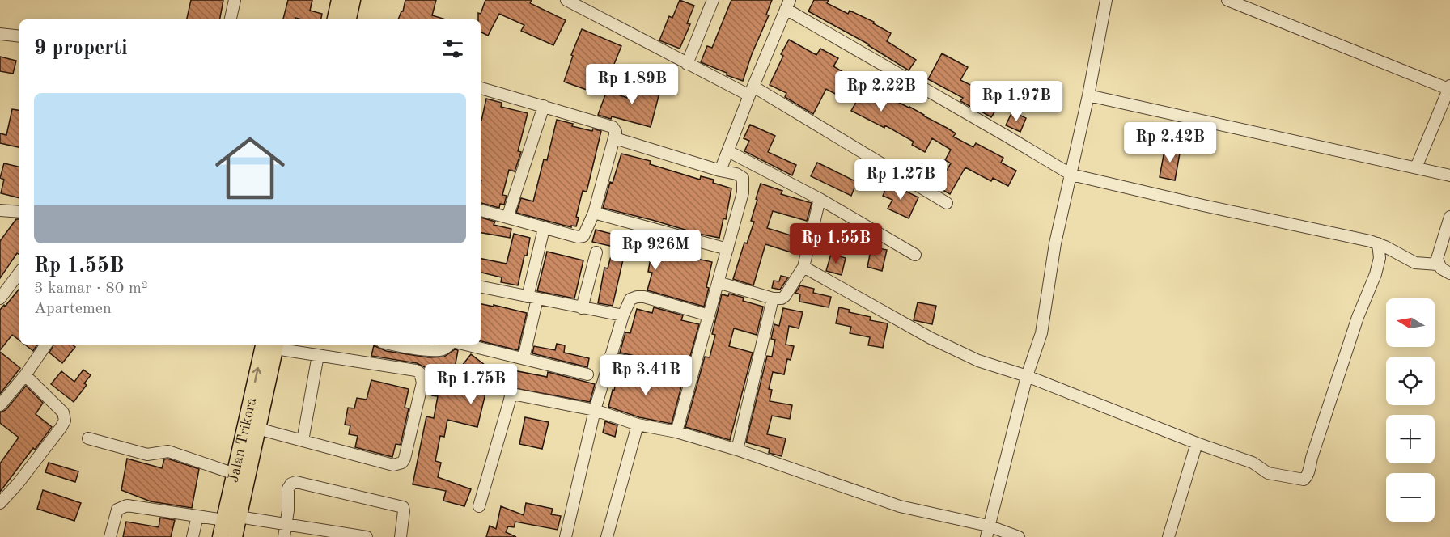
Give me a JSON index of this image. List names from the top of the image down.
{
  "streets": {
    "main road": ["Jalan Trikora"]
  },
  "north": "left",
  "page": {
    "heading": "9 properti",
    "price": [
      "Rp 1.89B",
      "Rp 2.22B",
      "Rp 1.97B",
      "Rp 2.42B",
      "Rp 1.27B",
      "Rp 1.55B",
      "Rp 926M",
      "Rp 3.41B",
      "Rp 1.75B"
    ],
    "list": [
      {
        "name": "Rp 1.55B",
        "note": "3 kamar · 80 m² · Apartemen"
      }
    ],
    "map_buttons": ["+", "−"]
  }
}
